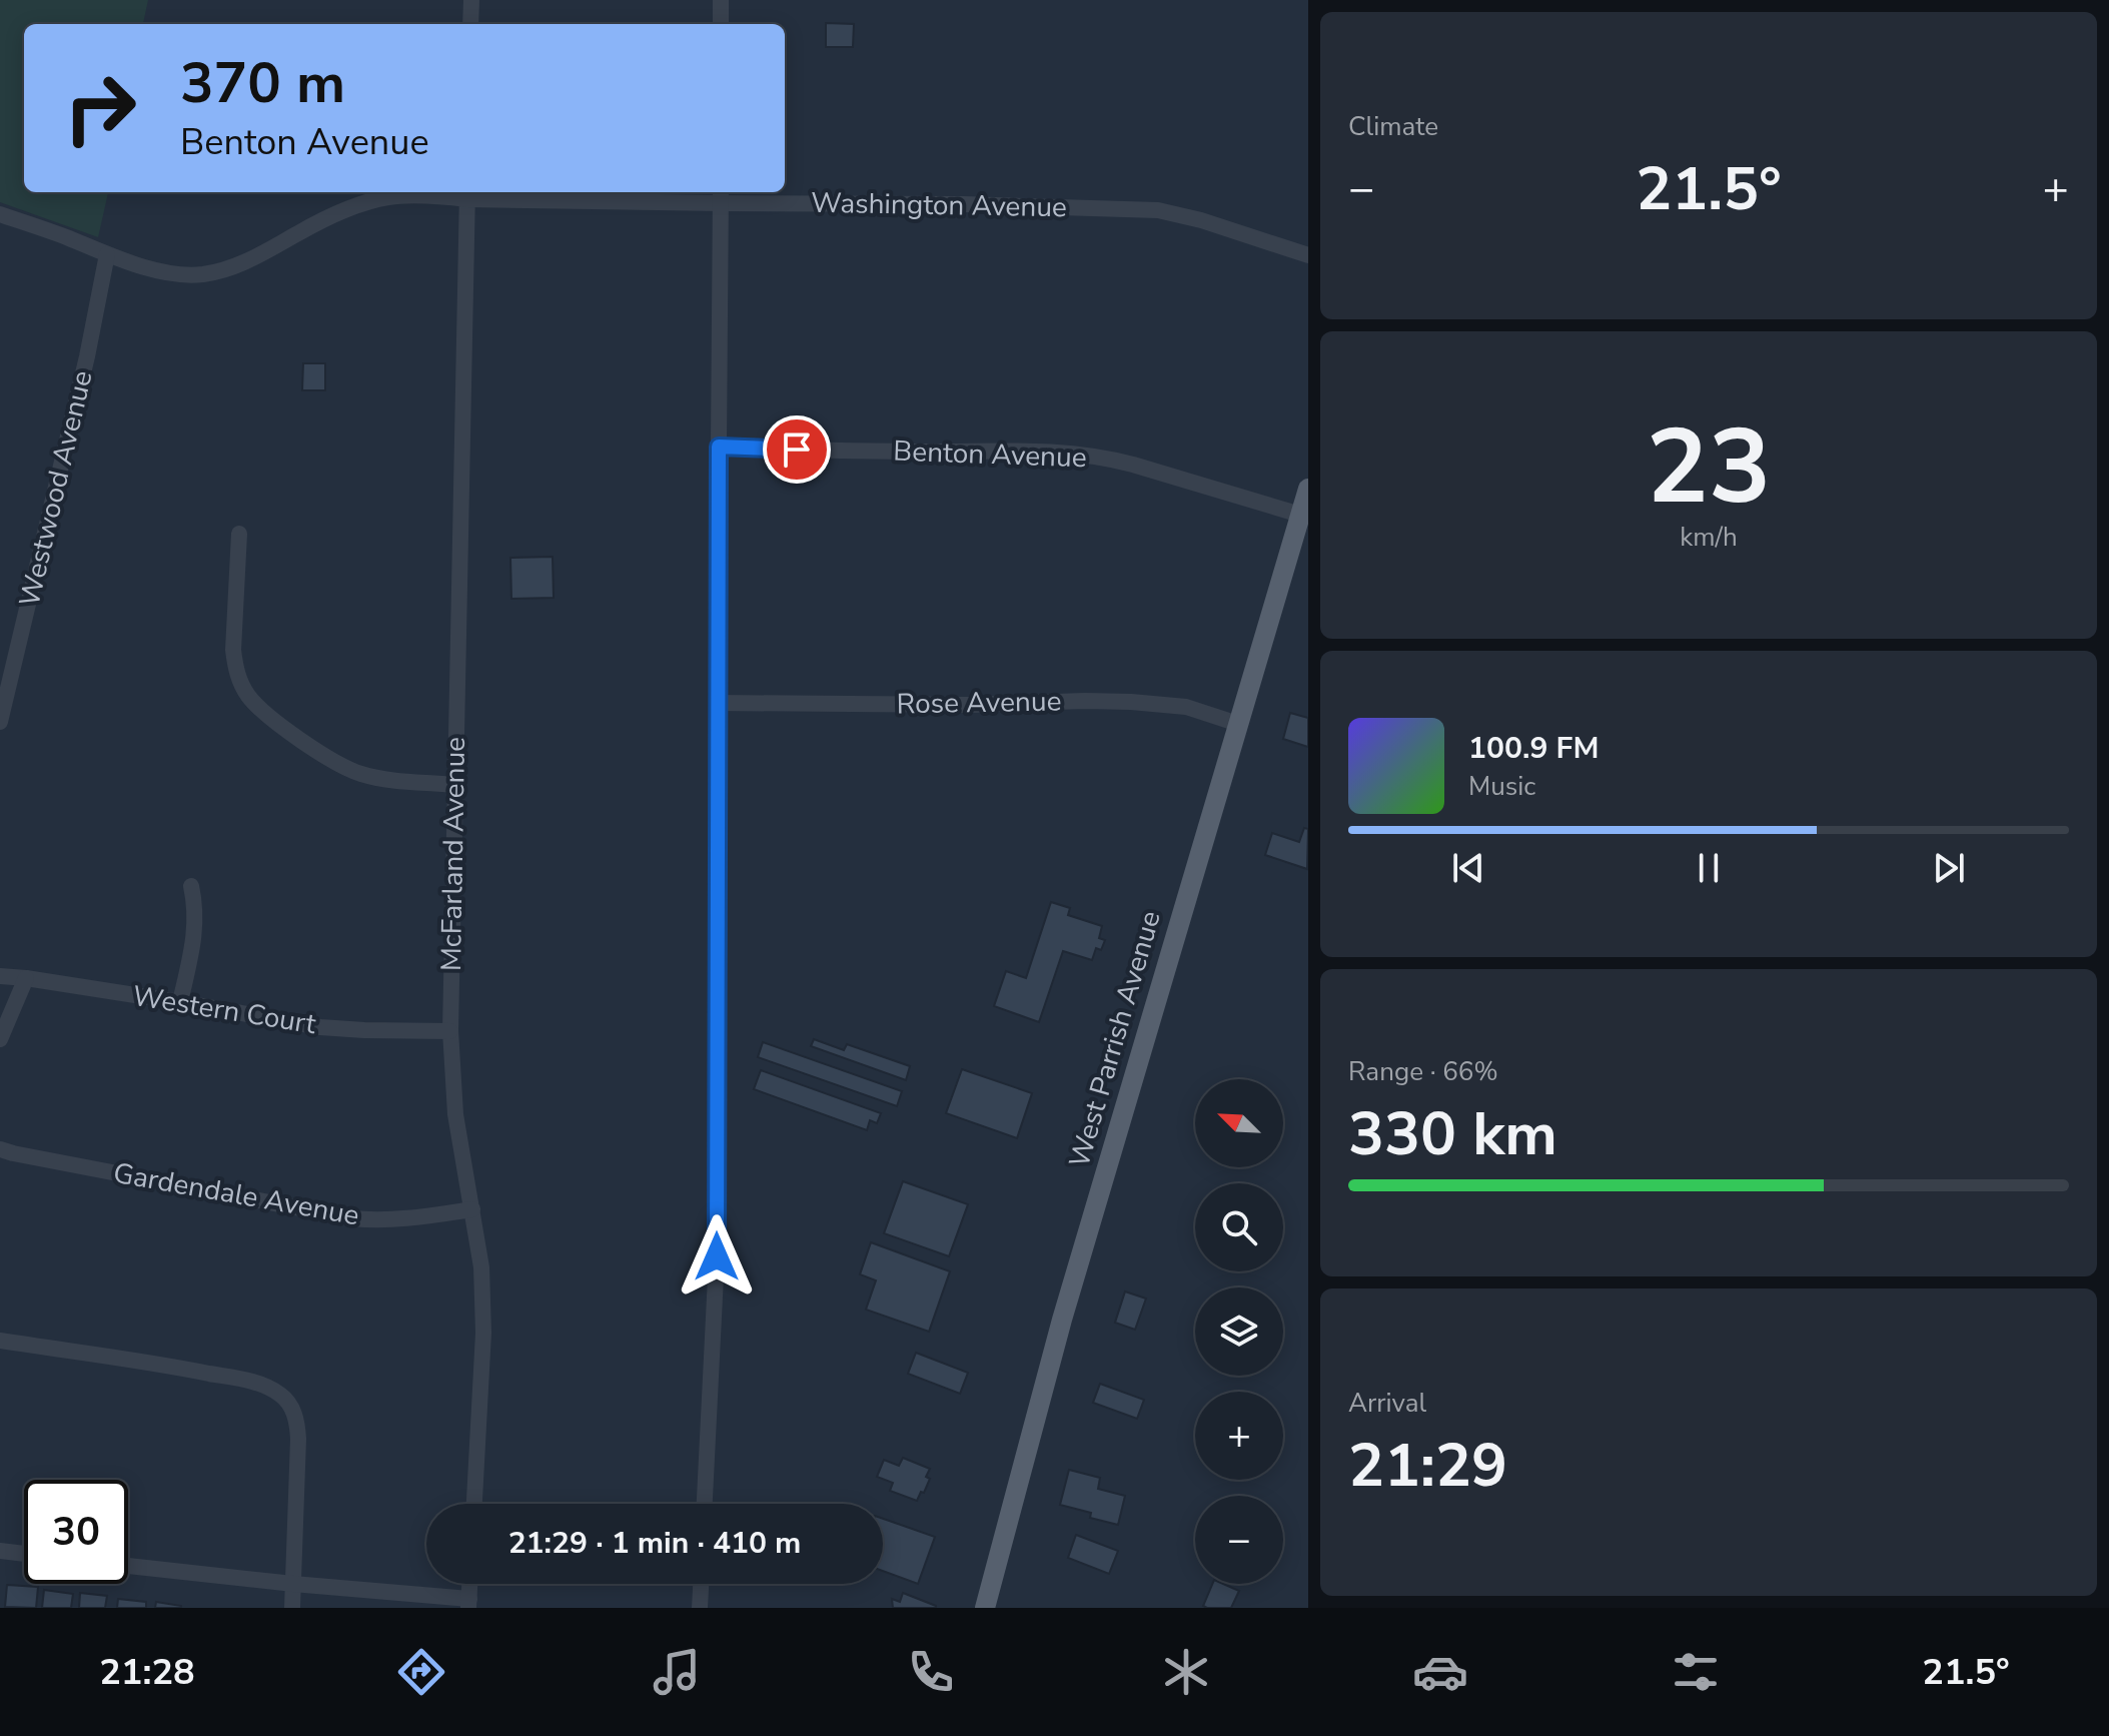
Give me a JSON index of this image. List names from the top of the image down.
{
  "streets": {
    "main road": ["West Parrish Avenue"],
    "street": [
      "Washington Avenue",
      "Benton Avenue",
      "Westwood Avenue",
      "Rose Avenue",
      "McFarland Avenue",
      "Western Court",
      "Gardendale Avenue"
    ]
  },
  "crossings": [
    ["Washington Avenue", "Westwood Avenue"],
    ["Washington Avenue", "McFarland Avenue"],
    ["Benton Avenue", "West Parrish Avenue"],
    ["Rose Avenue", "West Parrish Avenue"],
    ["McFarland Avenue", "Western Court"],
    ["McFarland Avenue", "Gardendale Avenue"]
  ],
  "north": "top left",
  "page": {
    "tile": [
      "Climate",
      ["23", "km/h"],
      ["Range · 66%", "330 km"],
      ["Arrival", "21:29"]
    ],
    "turn": ["370 m", "Benton Avenue"],
    "heat": ["−", "21.5°", "+"],
    "song": ["100.9 FM", "Music"],
    "map_buttons": ["+", "−"],
    "limit": "30",
    "trip": "21:29 · 1 min · 410 m",
    "tabs": ["21:28", "21.5°"]
  }
}
